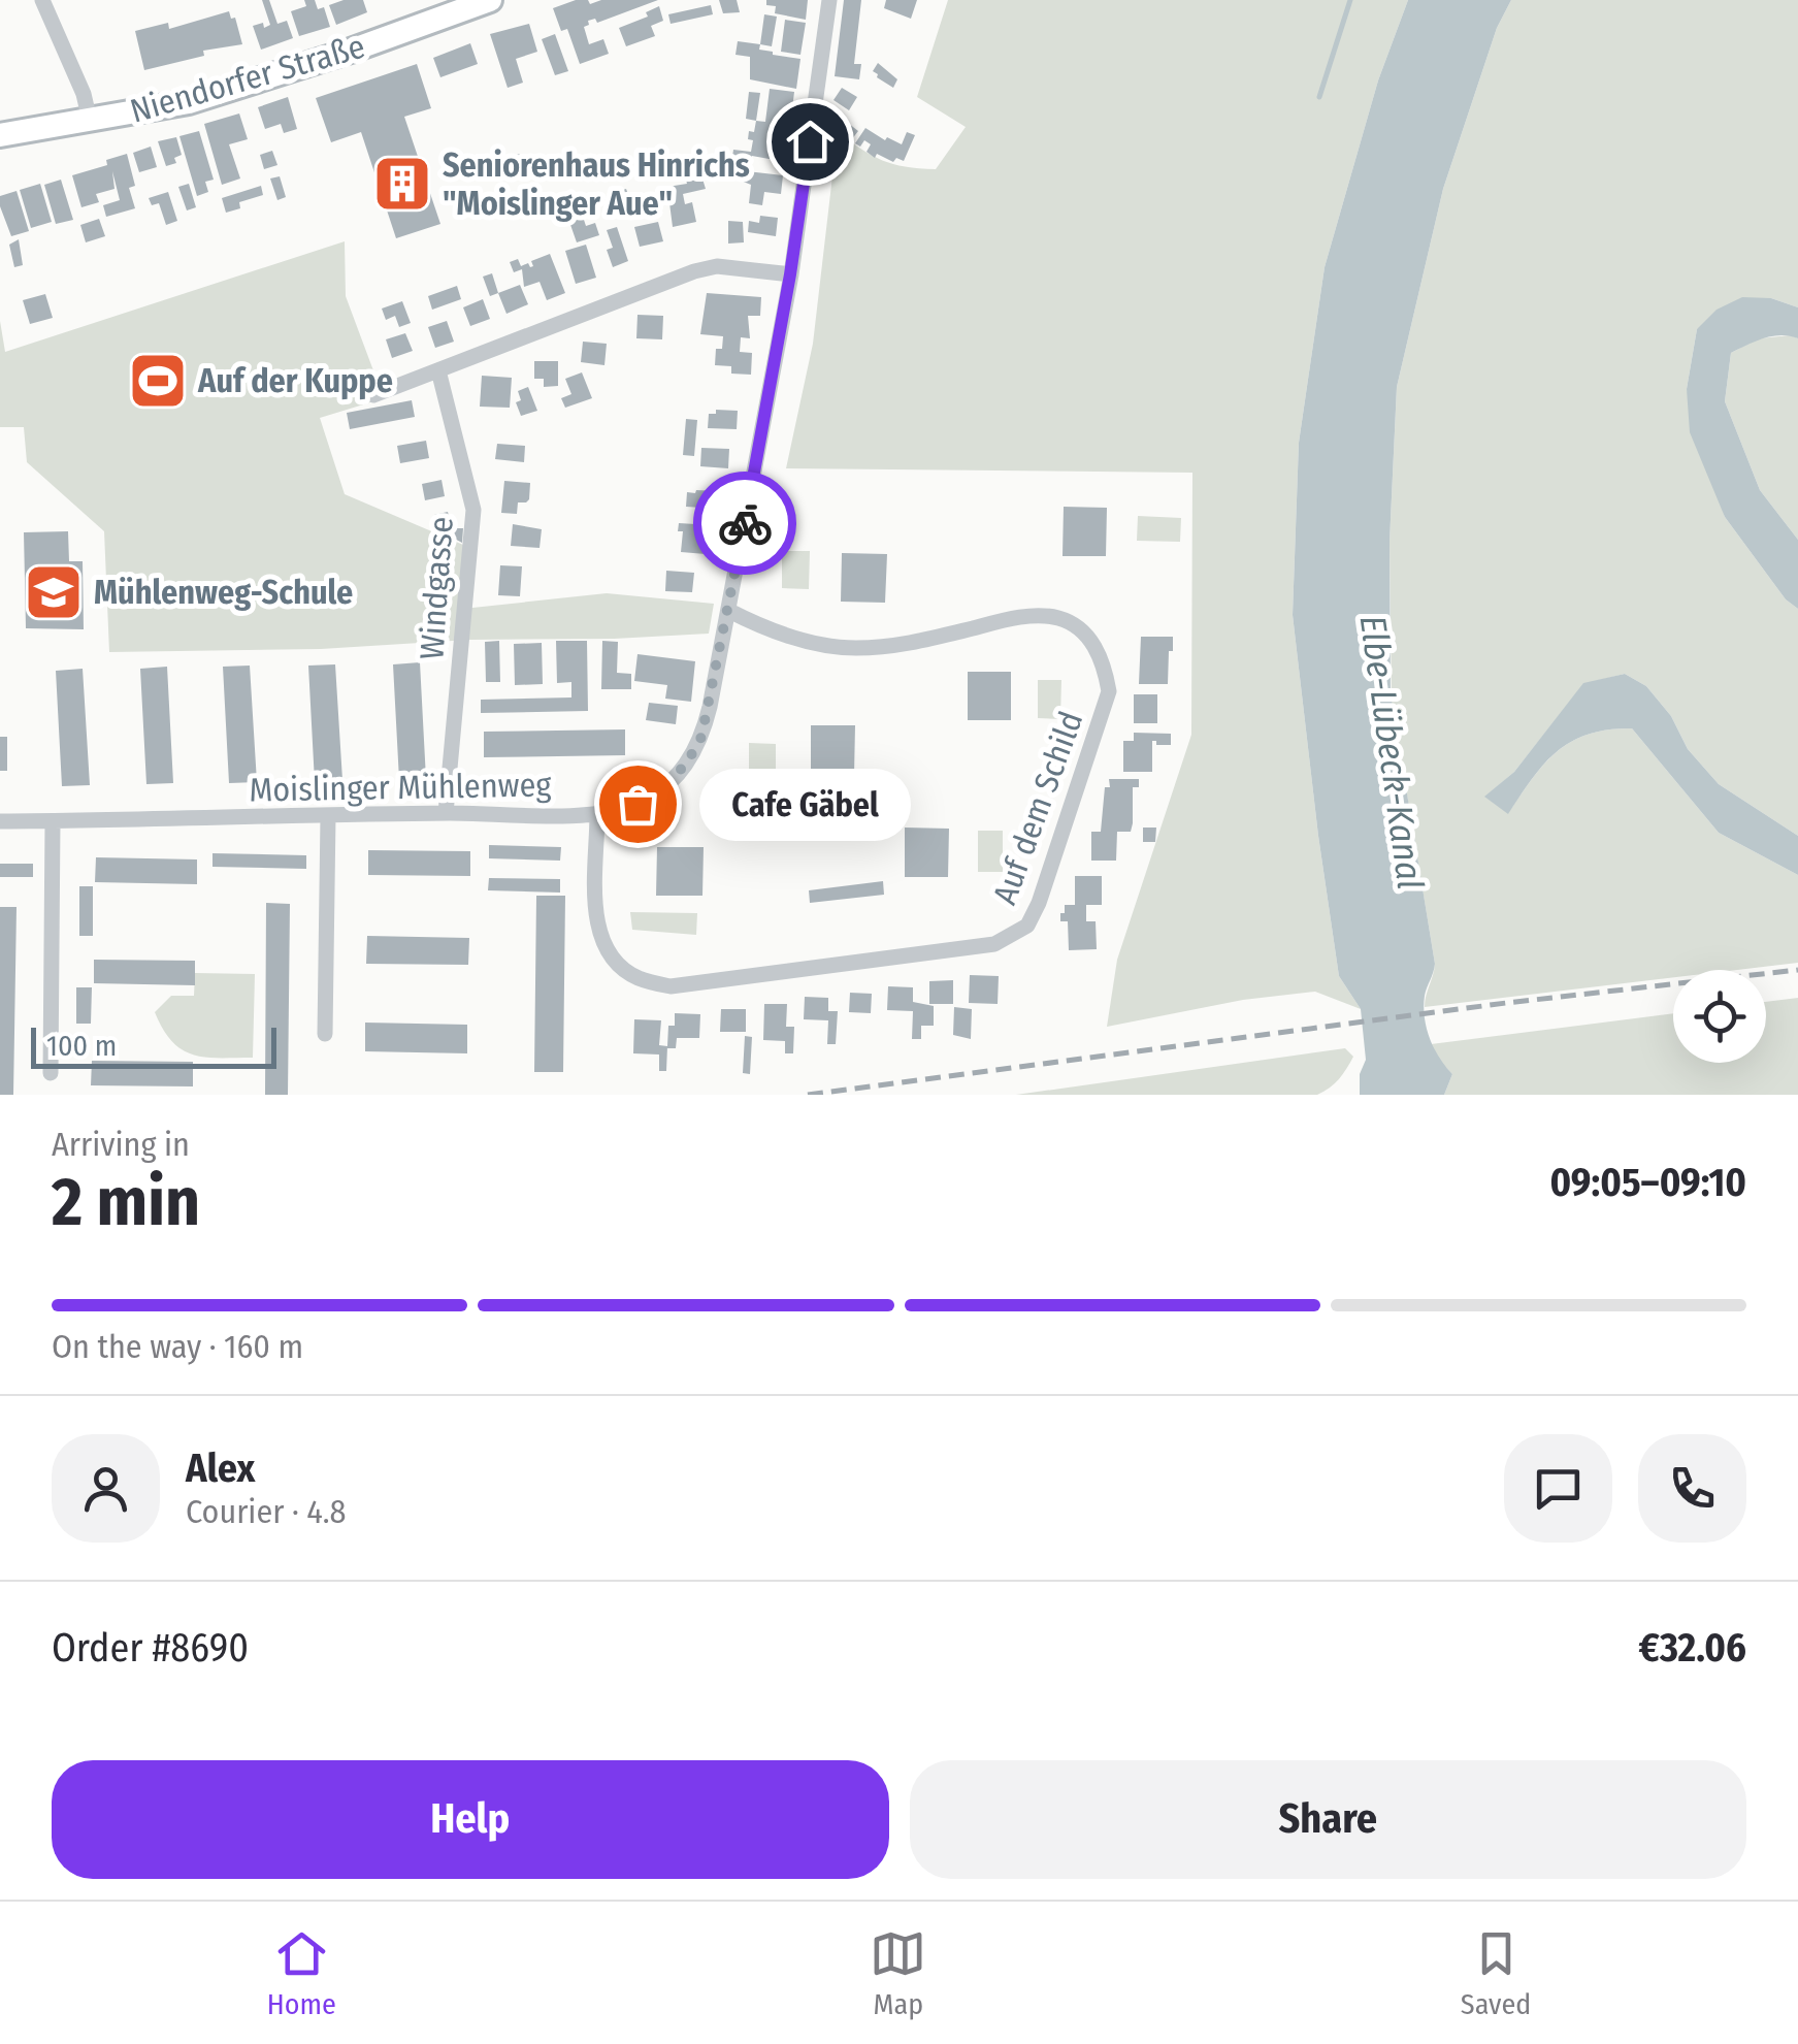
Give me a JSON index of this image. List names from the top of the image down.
{
  "streets": {
    "main road": ["Niendorfer Straße"],
    "street": ["Windgasse", "Moislinger Mühlenweg", "Auf dem Schild"]
  },
  "crossings": [
    ["Windgasse", "Moislinger Mühlenweg"],
    ["Moislinger Mühlenweg", "Auf dem Schild"]
  ],
  "water": ["Elbe-Lübeck-Kanal"],
  "places": {
    "building": ["Seniorenhaus Hinrichs \"Moislinger Aue\""],
    "sports": ["Auf der Kuppe"],
    "school or university": ["Mühlenweg-Schule"],
    "other": ["Cafe Gäbel"]
  },
  "scale_bar": "100 m",
  "page": {
    "bubble": "Cafe Gäbel",
    "scale": "100 m",
    "heading": ["2 min", "Arriving in", "09:05–09:10"],
    "panel": [
      "Alex",
      "Courier · 4.8",
      "Order #8690",
      "€32.06"
    ],
    "bar": "On the way · 160 m",
    "buttons": ["Help", "Share"],
    "tabs": ["Home", "Map", "Saved"]
  }
}
